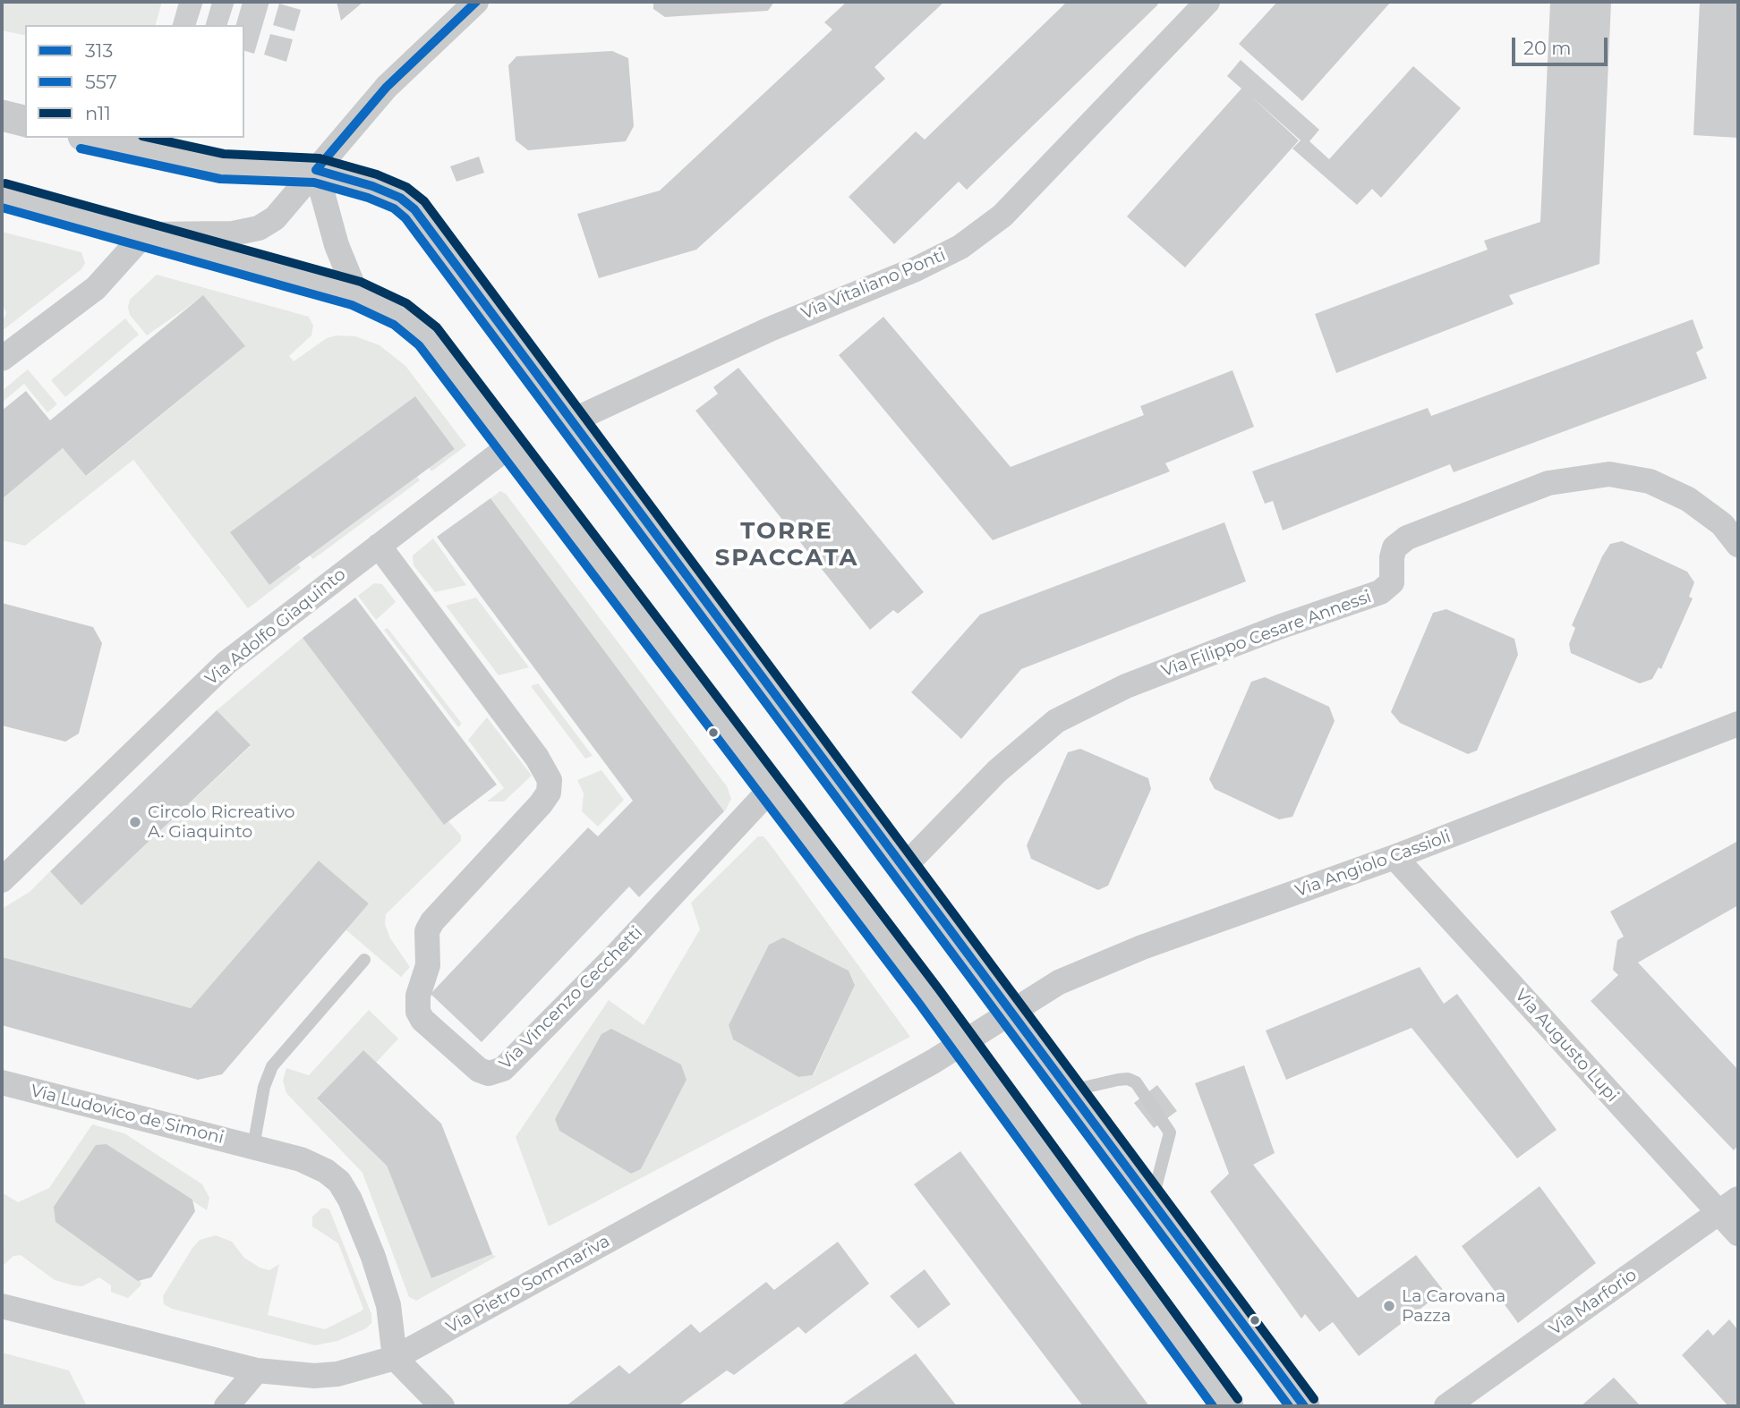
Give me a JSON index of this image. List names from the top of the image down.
{
  "streets": {
    "street": [
      "Via Vitaliano Ponti",
      "Via Adolfo Giaquinto",
      "Via Filippo Cesare Annessi",
      "Via Angiolo Cassioli",
      "Via Vincenzo Cecchetti",
      "Via Augusto Lupi",
      "Via Ludovico de Simoni",
      "Via Pietro Sommariva",
      "Via Marforio"
    ]
  },
  "crossings": [
    ["Via Adolfo Giaquinto", "Via Vincenzo Cecchetti"],
    ["Via Angiolo Cassioli", "Via Augusto Lupi"],
    ["Via Angiolo Cassioli", "Via Pietro Sommariva"],
    ["Via Augusto Lupi", "Via Marforio"],
    ["Via Ludovico de Simoni", "Via Pietro Sommariva"]
  ],
  "districts": ["TORRE SPACCATA"],
  "places": ["Circolo Ricreativo A. Giaquinto", "La Carovana Pazza"],
  "lines": ["transit line 313", "transit line n11", "transit line 557"],
  "legend": ["313", "557", "n11"],
  "scale_bar": "20 m"
}
